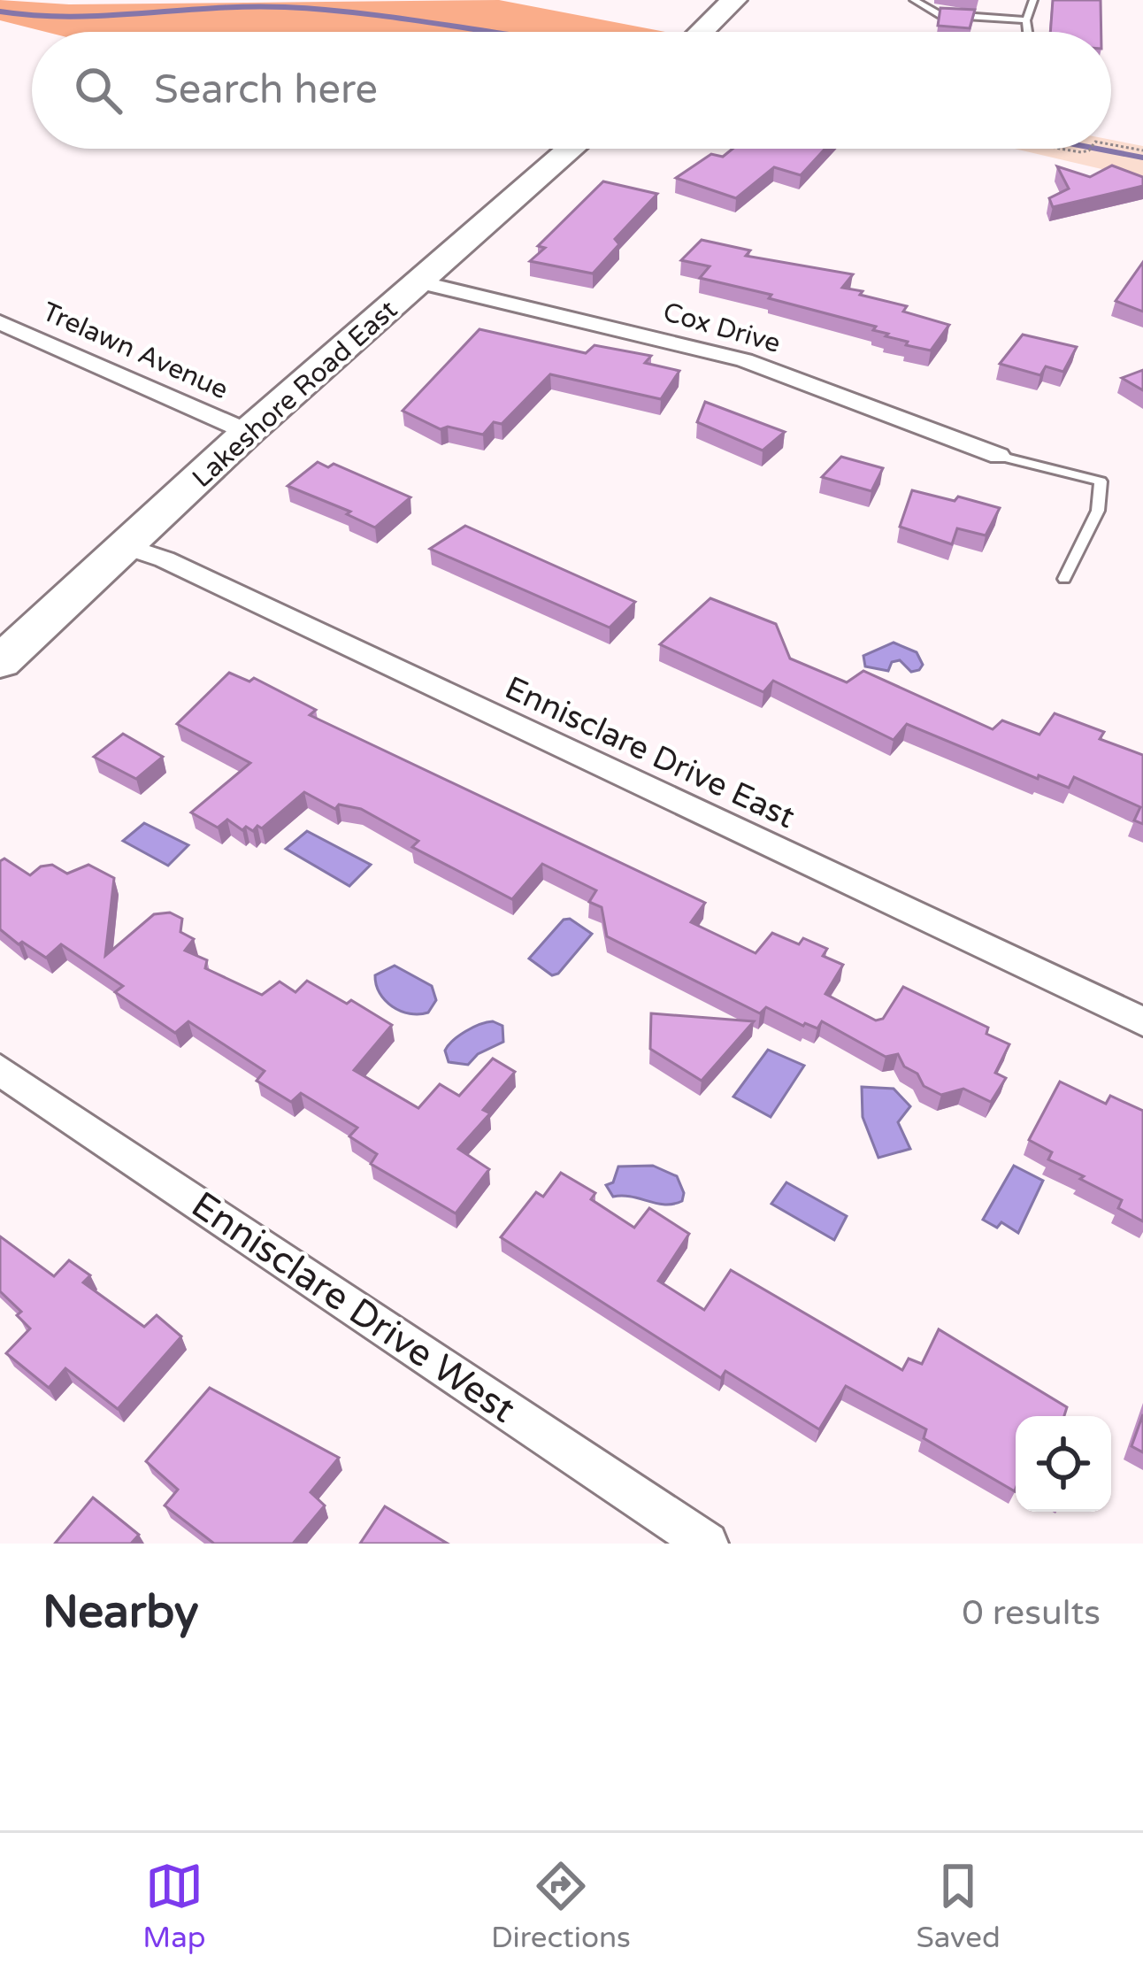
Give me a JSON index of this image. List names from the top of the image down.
{
  "streets": {
    "main road": ["Lakeshore Road East"],
    "street": [
      "Cox Drive",
      "Trelawn Avenue",
      "Ennisclare Drive East",
      "Ennisclare Drive West"
    ]
  },
  "crossings": [
    ["Cox Drive", "Lakeshore Road East"],
    ["Trelawn Avenue", "Lakeshore Road East"],
    ["Lakeshore Road East", "Ennisclare Drive East"]
  ],
  "page": {
    "search": "Search here",
    "heading": ["Nearby", "0 results"],
    "nav": ["Map", "Directions", "Saved"]
  }
}
